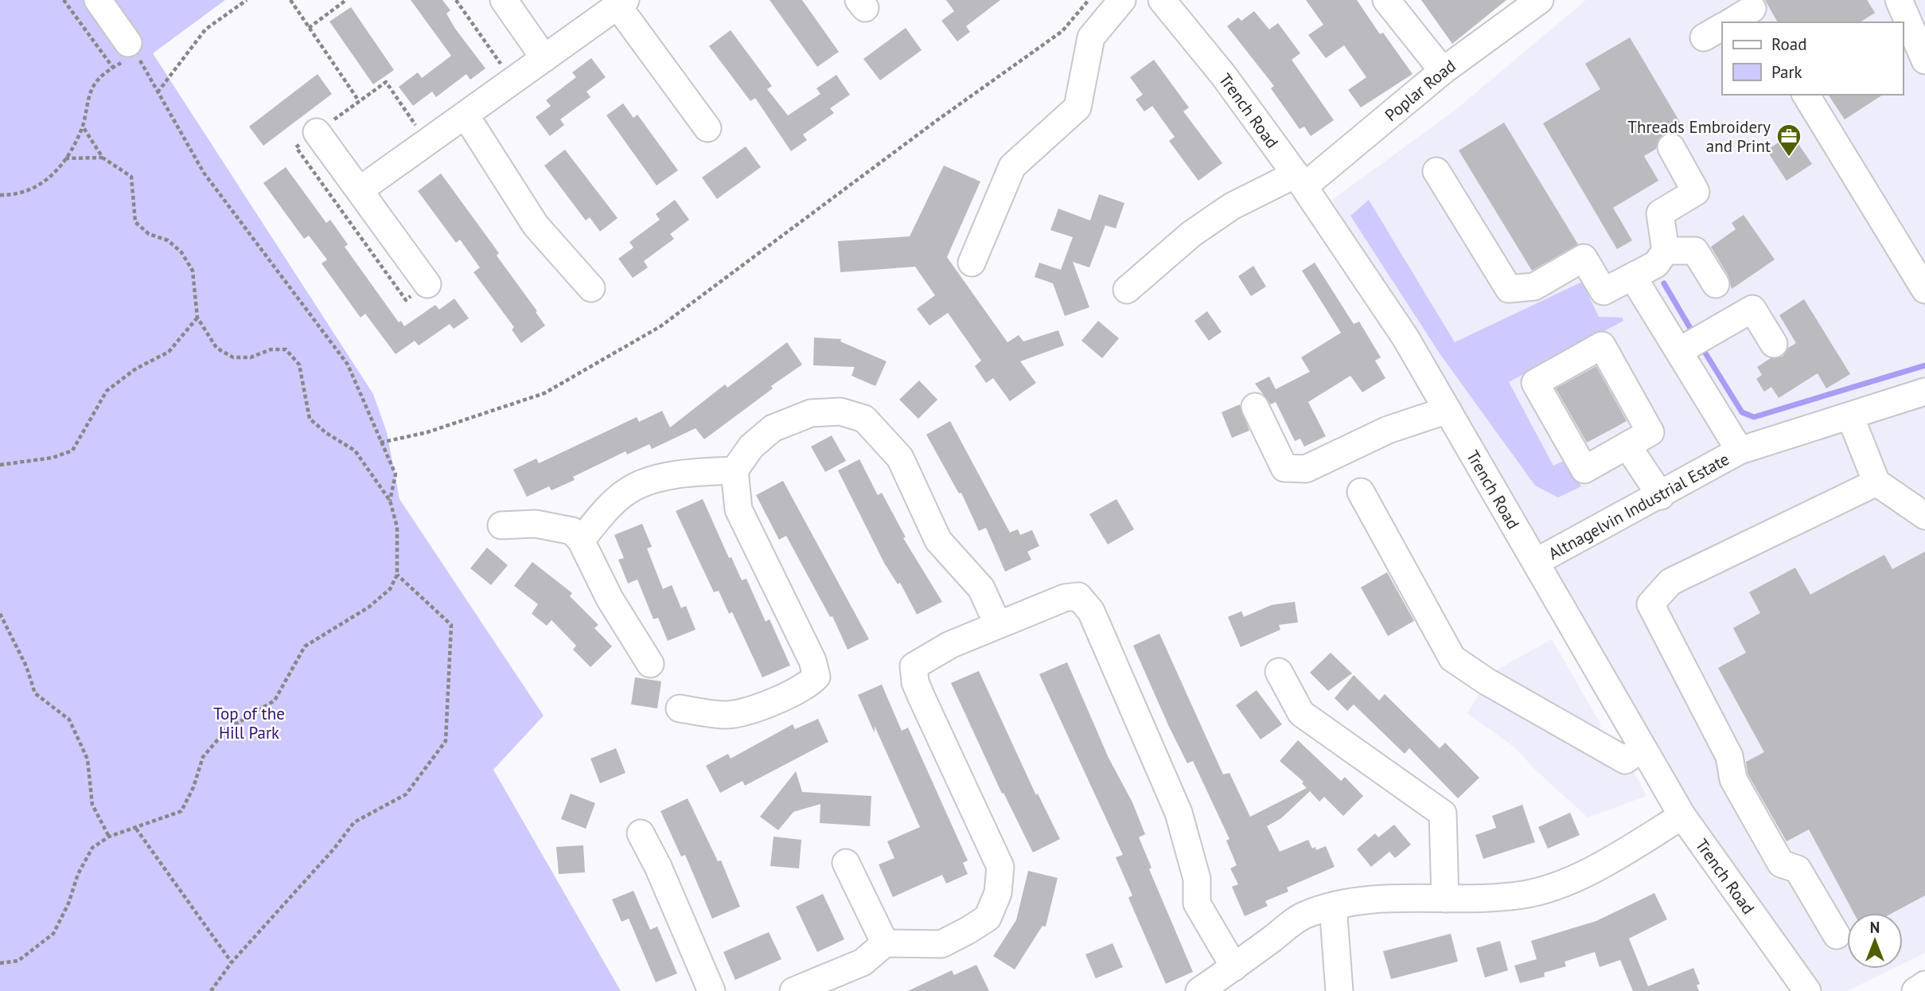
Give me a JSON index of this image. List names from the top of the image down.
{
  "streets": {
    "street": ["Poplar Road", "Trench Road", "Altnagelvin Industrial Estate"]
  },
  "crossings": [
    ["Poplar Road", "Trench Road"],
    ["Trench Road", "Altnagelvin Industrial Estate"]
  ],
  "parks": ["Top of the Hill Park"],
  "places": {
    "office": ["Threads Embroidery and Print"]
  },
  "legend": ["Road", "Park"],
  "north": "top"
}
